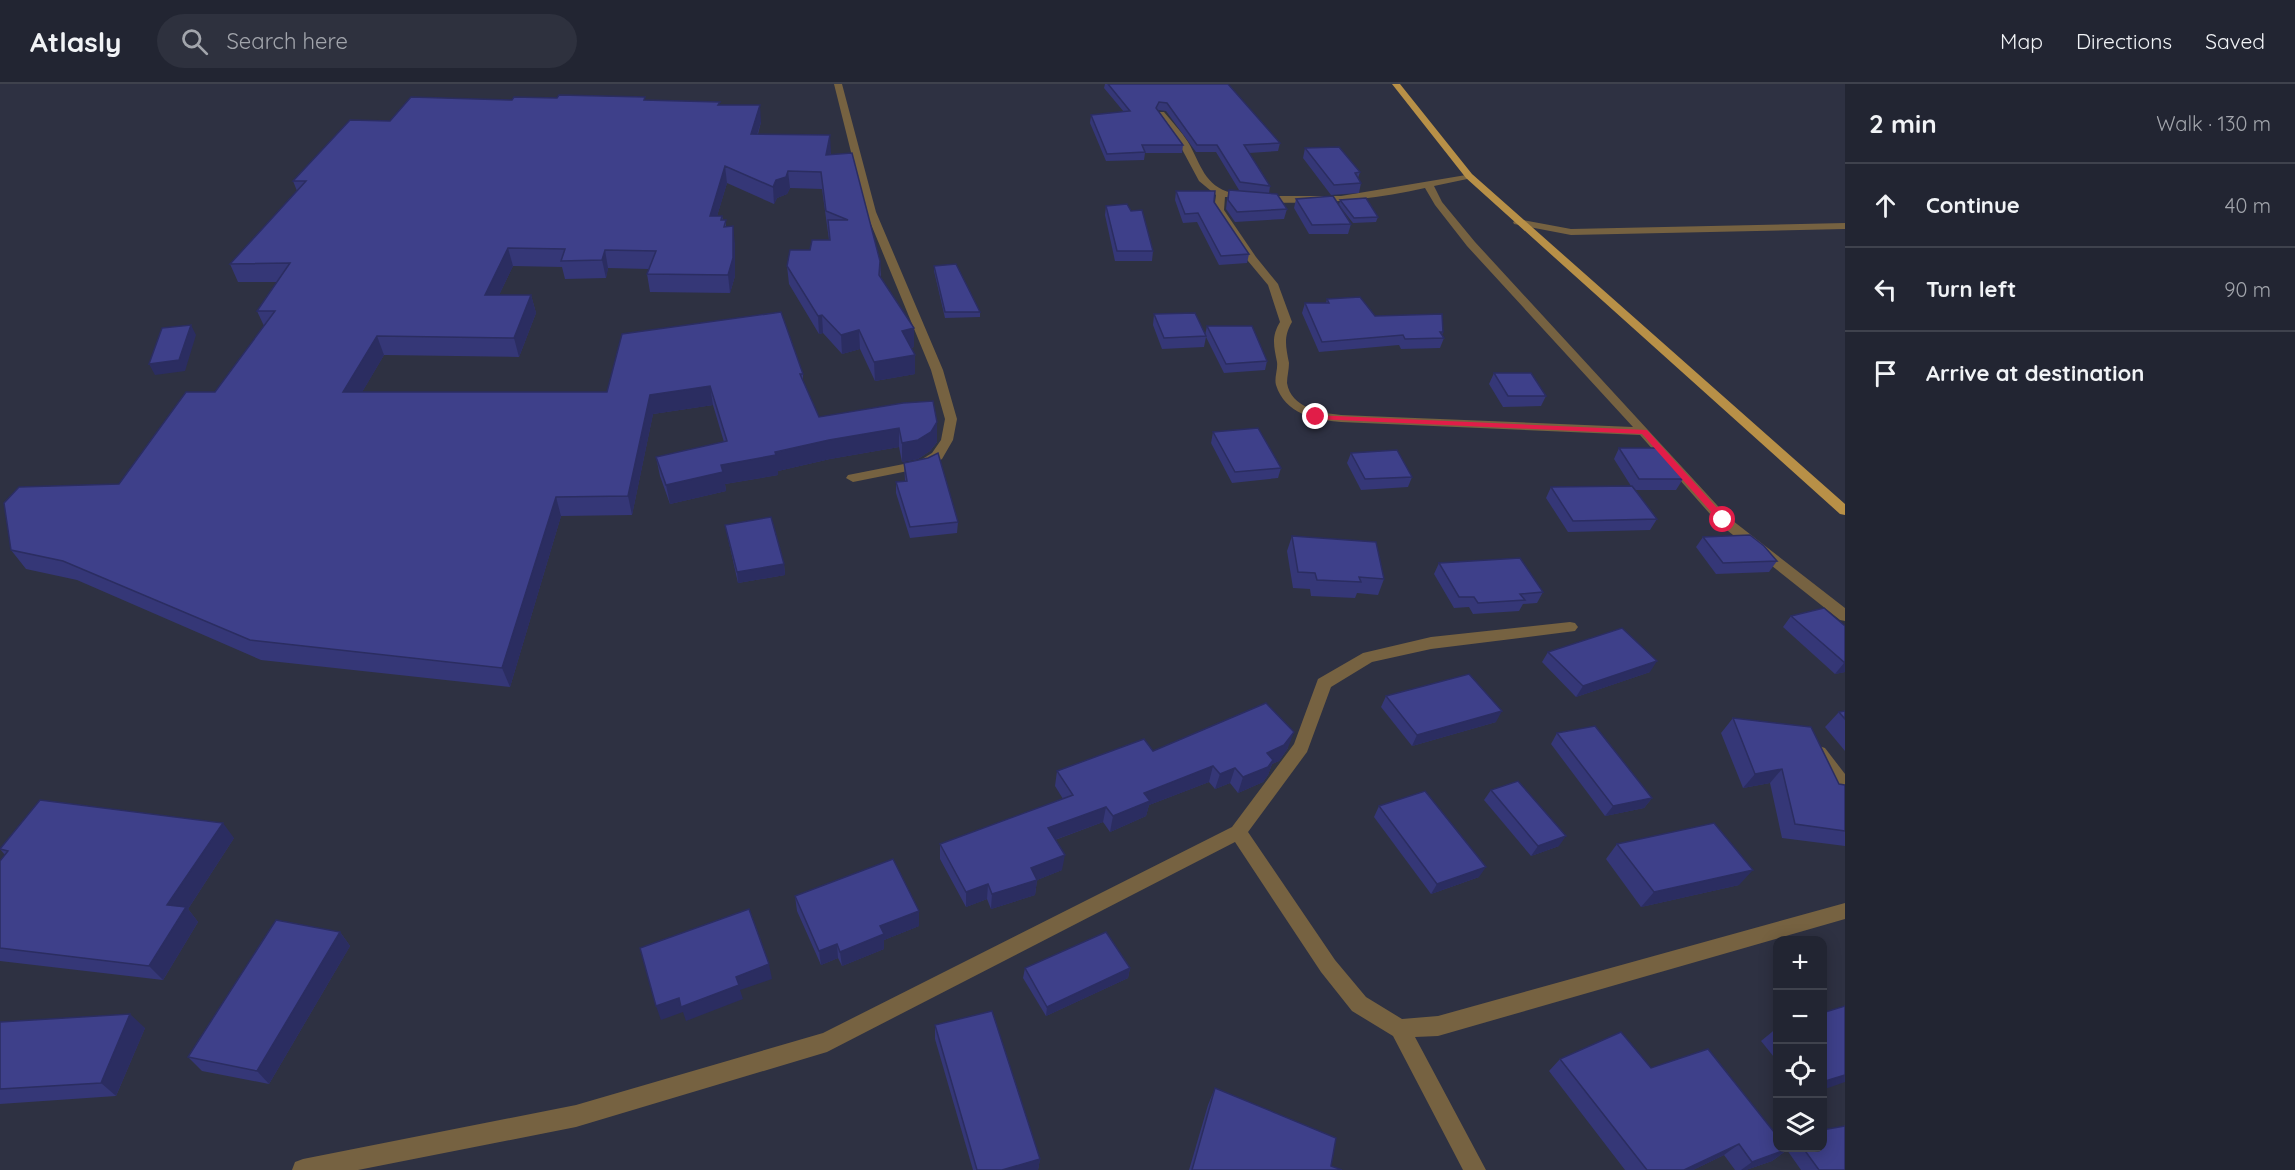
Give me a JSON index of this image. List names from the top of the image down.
{
  "page": {
    "header": "Atlasly",
    "search": "Search here",
    "nav": ["Map", "Directions", "Saved"],
    "heading": ["2 min", "Walk · 130 m"],
    "list": [
      ["Continue", "40 m"],
      ["Turn left", "90 m"],
      "Arrive at destination"
    ],
    "map_buttons": ["+", "−"]
  }
}
